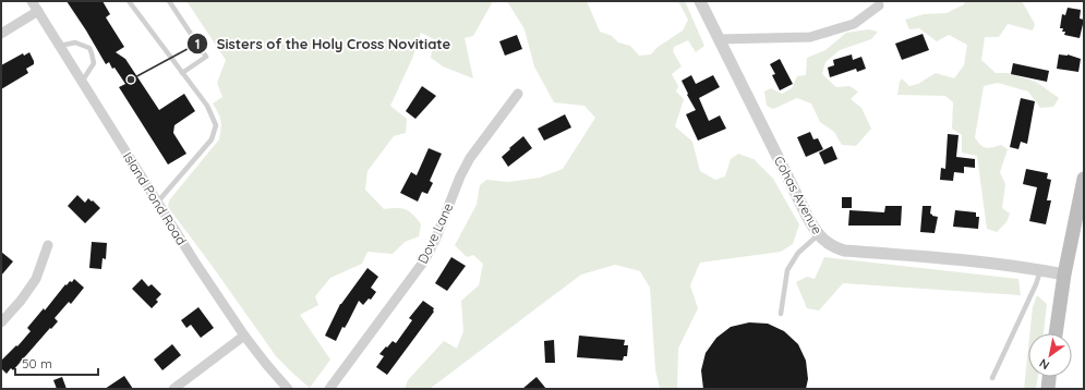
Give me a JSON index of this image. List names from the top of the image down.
{
  "streets": {
    "street": ["Cohas Avenue", "Island Pond Road", "Dove Lane"]
  },
  "places": ["Sisters of the Holy Cross Novitiate"],
  "scale_bar": "50 m",
  "north": "bottom left"
}
